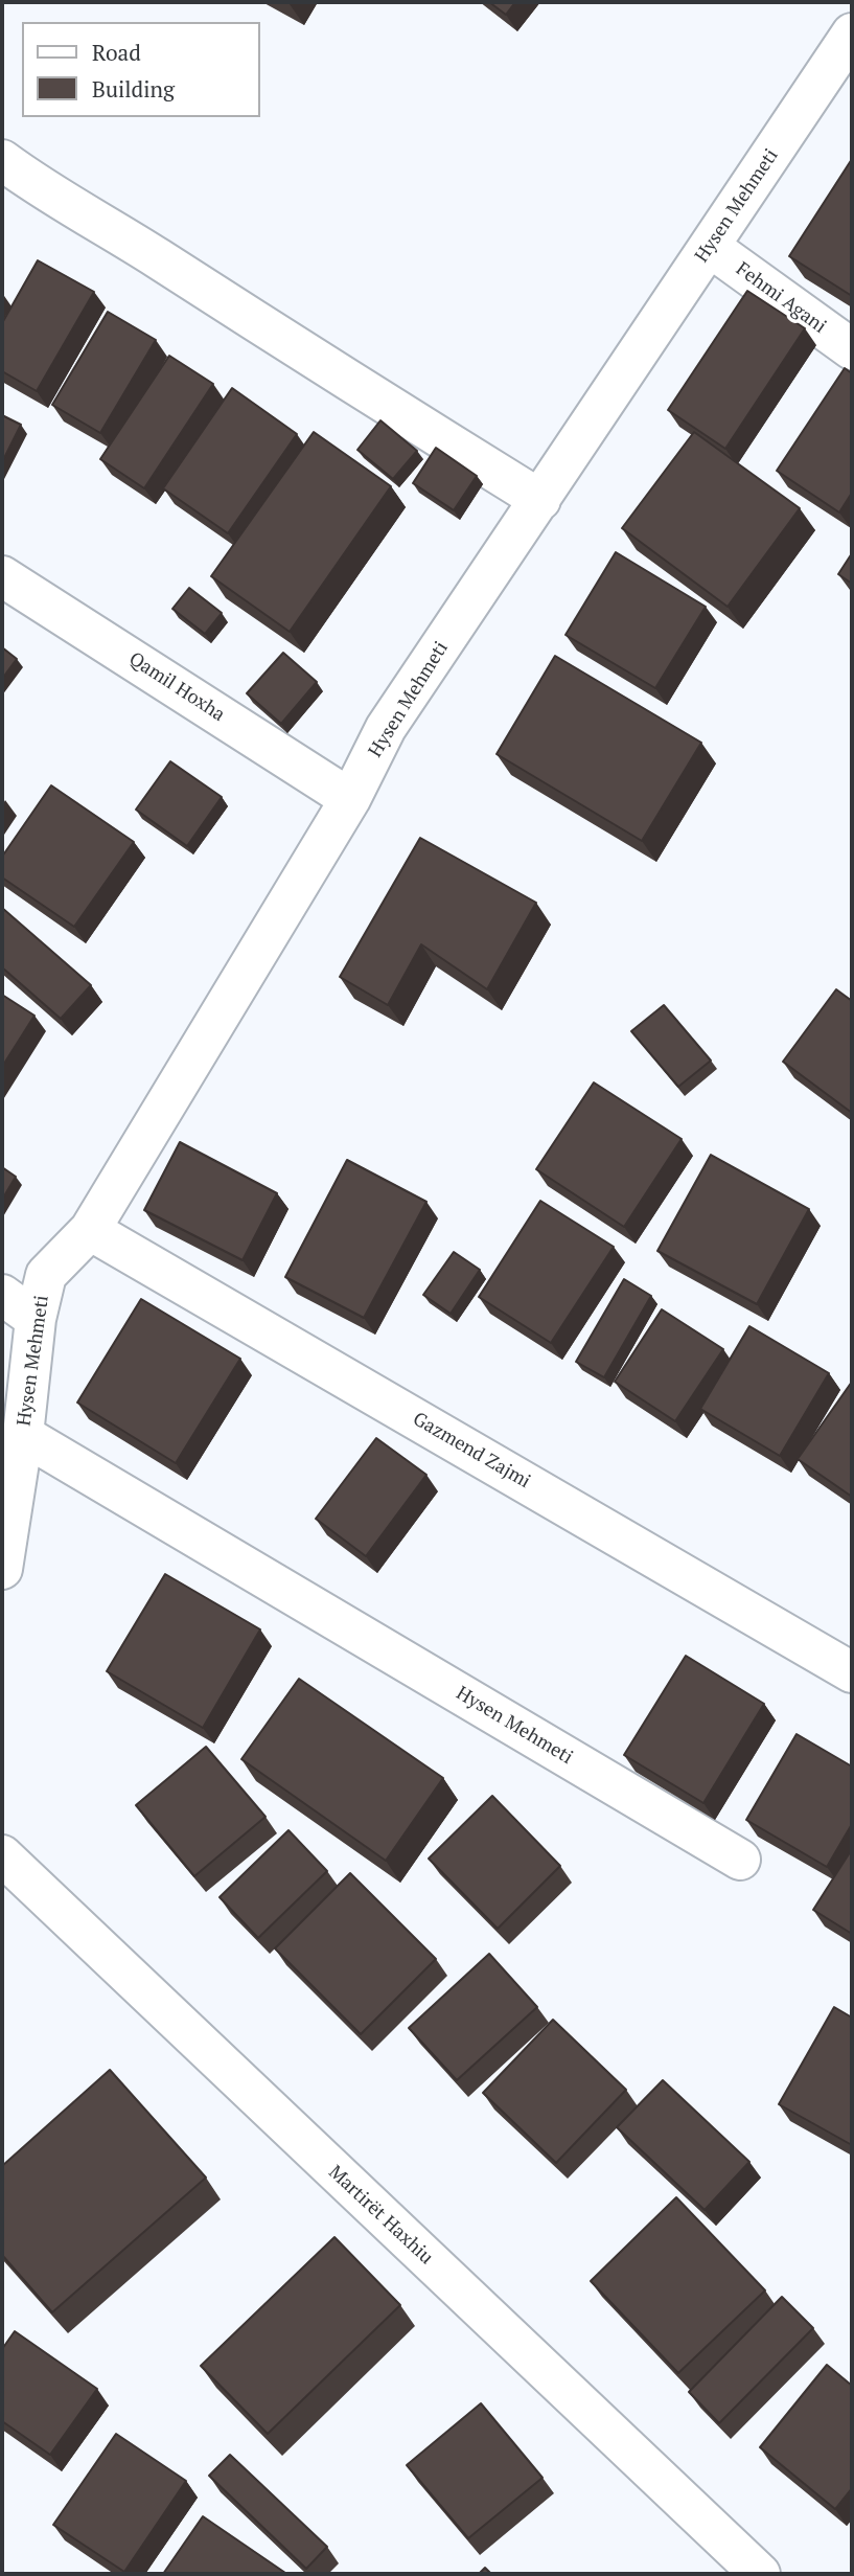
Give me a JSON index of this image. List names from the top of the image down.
{
  "streets": {
    "street": [
      "Hysen Mehmeti",
      "Fehmi Agani",
      "Qamil Hoxha",
      "Gazmend Zajmi",
      "Martirët Haxhiu"
    ]
  },
  "crossings": [
    ["Hysen Mehmeti", "Fehmi Agani"],
    ["Hysen Mehmeti", "Qamil Hoxha"],
    ["Hysen Mehmeti", "Gazmend Zajmi"]
  ],
  "legend": ["Road", "Building"]
}
